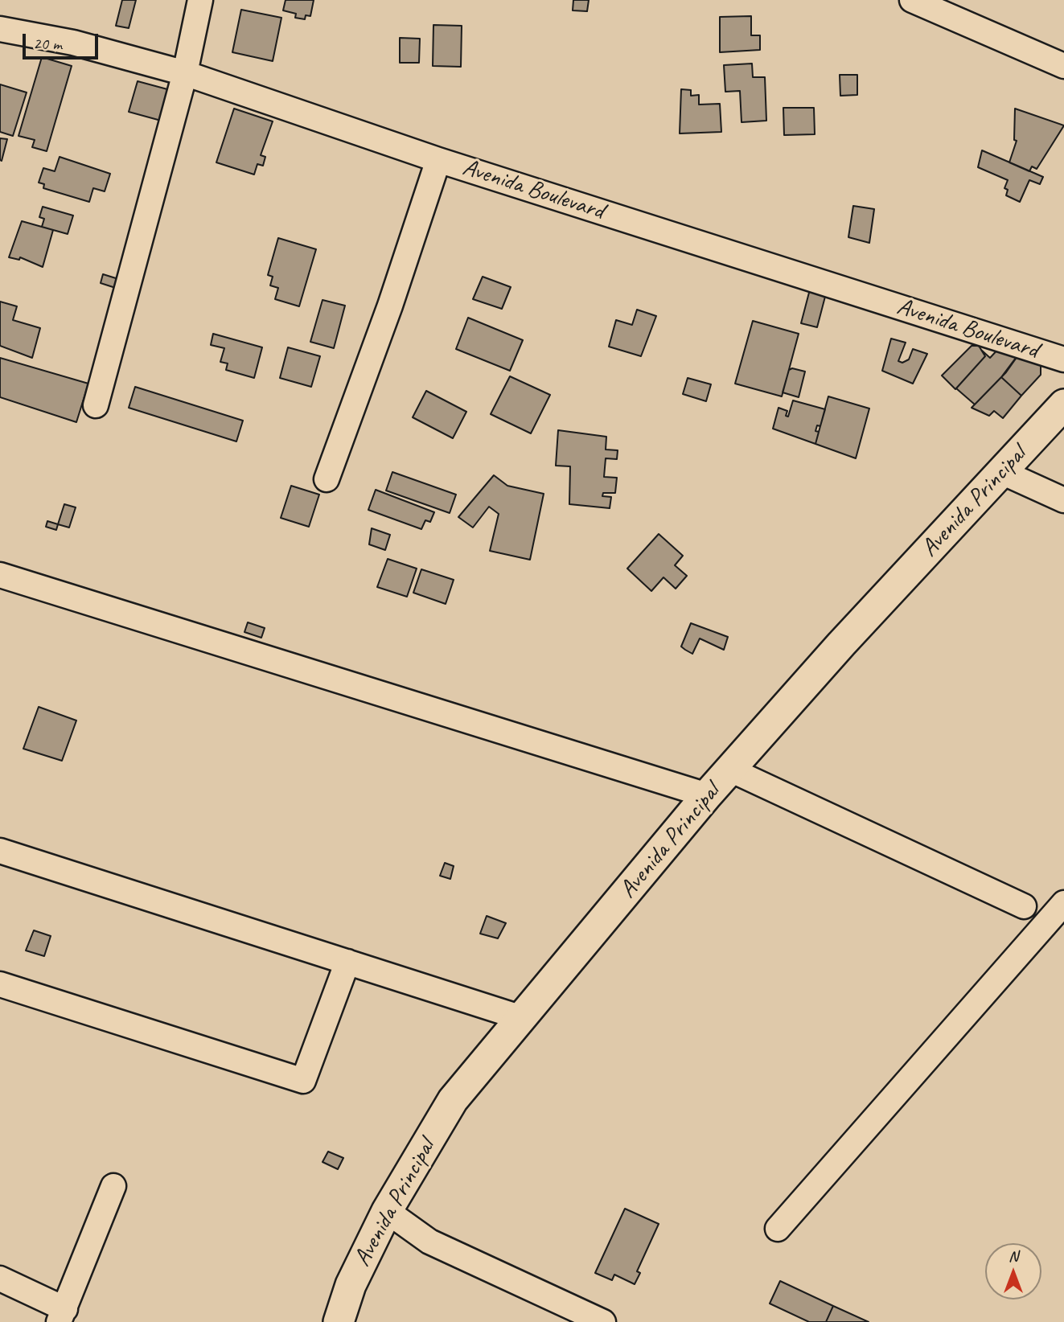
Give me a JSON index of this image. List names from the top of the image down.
{
  "streets": {
    "street": ["Avenida Boulevard", "Avenida Principal"]
  },
  "scale_bar": "20 m",
  "north": "top"
}
